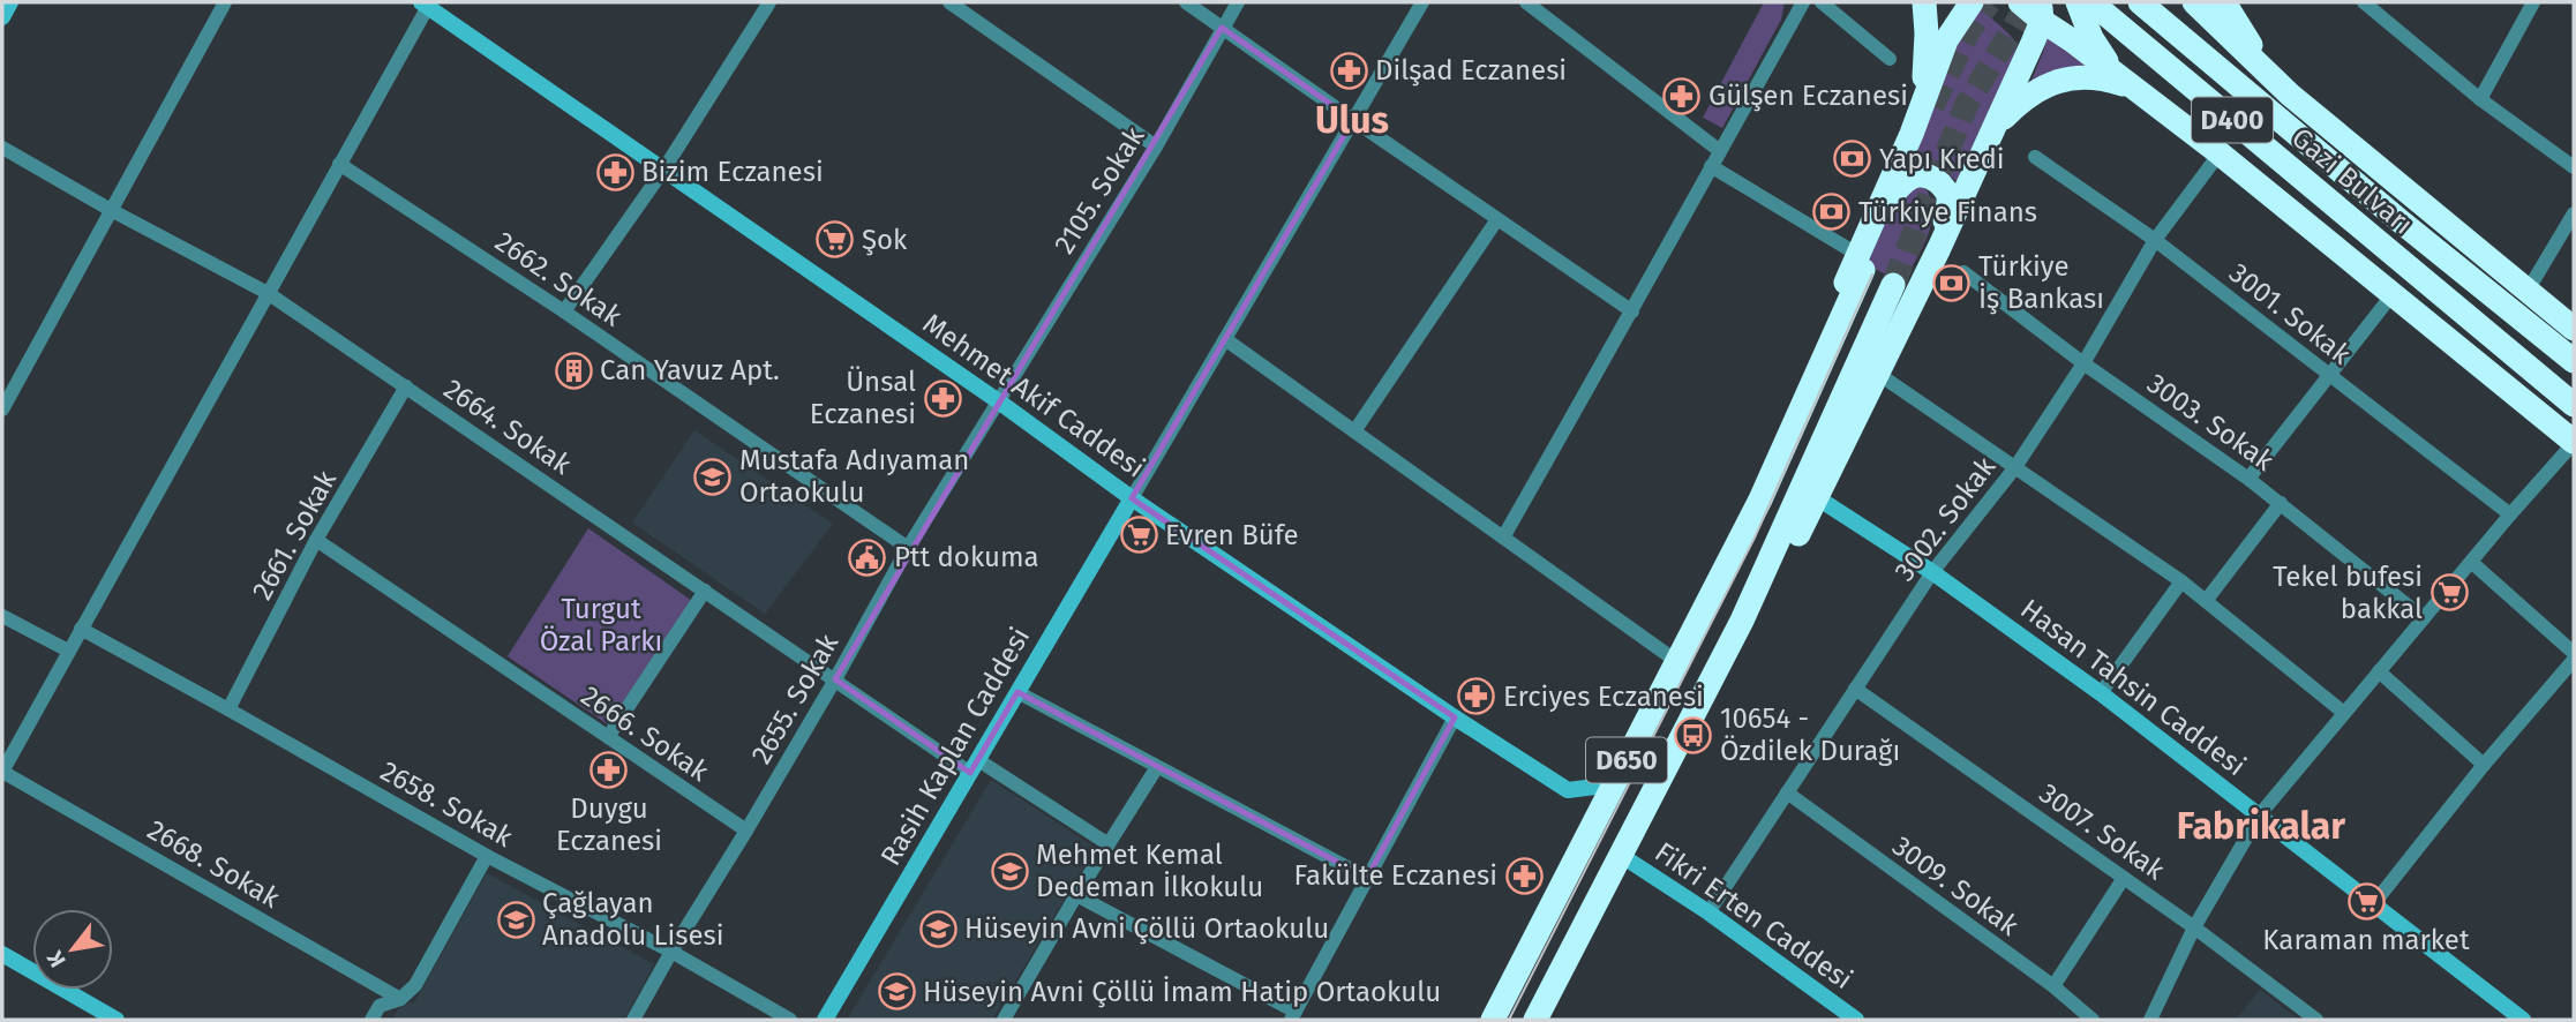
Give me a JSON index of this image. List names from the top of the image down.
{
  "streets": {
    "highway": ["D400", "Gazi Bulvarı", "D650"],
    "street": [
      "2105. Sokak",
      "2662. Sokak",
      "3001. Sokak",
      "Mehmet Akif Caddesi",
      "3003. Sokak",
      "2664. Sokak",
      "3002. Sokak",
      "2661. Sokak",
      "Hasan Tahsin Caddesi",
      "2655. Sokak",
      "2666. Sokak",
      "Rasih Kaplan Caddesi",
      "2658. Sokak",
      "3007. Sokak",
      "2668. Sokak",
      "3009. Sokak",
      "Fikri Erten Caddesi"
    ]
  },
  "crossings": [
    ["2105. Sokak", "Mehmet Akif Caddesi"],
    ["2105. Sokak", "2655. Sokak"],
    ["2662. Sokak", "2655. Sokak"],
    ["3001. Sokak", "3002. Sokak"],
    ["Mehmet Akif Caddesi", "2655. Sokak"],
    ["Mehmet Akif Caddesi", "Rasih Kaplan Caddesi"],
    ["Mehmet Akif Caddesi", "D650"],
    ["3003. Sokak", "3002. Sokak"],
    ["2664. Sokak", "2661. Sokak"],
    ["2664. Sokak", "2655. Sokak"],
    ["2664. Sokak", "Rasih Kaplan Caddesi"],
    ["3002. Sokak", "Hasan Tahsin Caddesi"],
    ["3002. Sokak", "3007. Sokak"],
    ["3002. Sokak", "3009. Sokak"],
    ["3002. Sokak", "Fikri Erten Caddesi"],
    ["2661. Sokak", "2666. Sokak"],
    ["2661. Sokak", "2658. Sokak"],
    ["2655. Sokak", "2666. Sokak"],
    ["2655. Sokak", "2658. Sokak"],
    ["D650", "Fikri Erten Caddesi"]
  ],
  "districts": ["Ulus", "Fabrikalar"],
  "parks": ["Turgut Özal Parkı"],
  "places": {
    "pharmacy": [
      "Dilşad Eczanesi",
      "Gülşen Eczanesi",
      "Bizim Eczanesi",
      "Ünsal Eczanesi",
      "Erciyes Eczanesi",
      "Duygu Eczanesi",
      "Fakülte Eczanesi"
    ],
    "bank": ["Yapı Kredi", "Türkiye Finans", "Türkiye İş Bankası"],
    "supermarket": [
      "Şok",
      "Evren Büfe",
      "Tekel bufesi bakkal",
      "Karaman market"
    ],
    "building": ["Can Yavuz Apt."],
    "school or university": [
      "Mustafa Adıyaman Ortaokulu",
      "Mehmet Kemal Dedeman İlkokulu",
      "Çağlayan Anadolu Lisesi",
      "Hüseyin Avni Çöllü Ortaokulu",
      "Hüseyin Avni Çöllü İmam Hatip Ortaokulu"
    ],
    "public building": ["Ptt dokuma"],
    "bus stop": ["10654 - Özdilek Durağı"]
  },
  "north": "bottom left"
}
